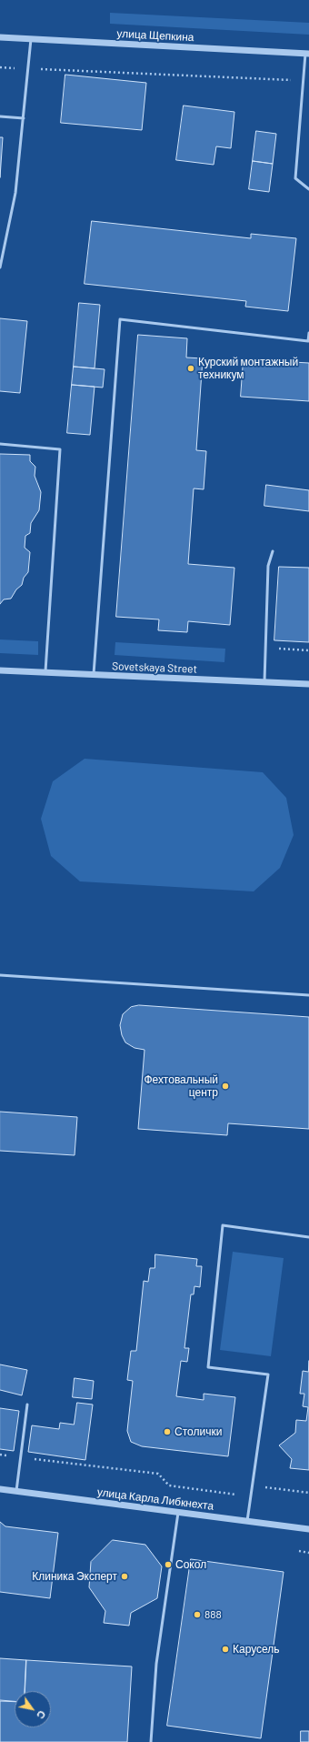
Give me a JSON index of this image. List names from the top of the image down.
{
  "streets": {
    "street": ["улица Щепкина", "Sovetskaya Street", "улица Карла Либкнехта"]
  },
  "places": [
    "Курский монтажный техникум",
    "Фехтовальный центр",
    "Столички",
    "Сокол",
    "Клиника Эксперт",
    "888",
    "Карусель"
  ],
  "north": "bottom right"
}
